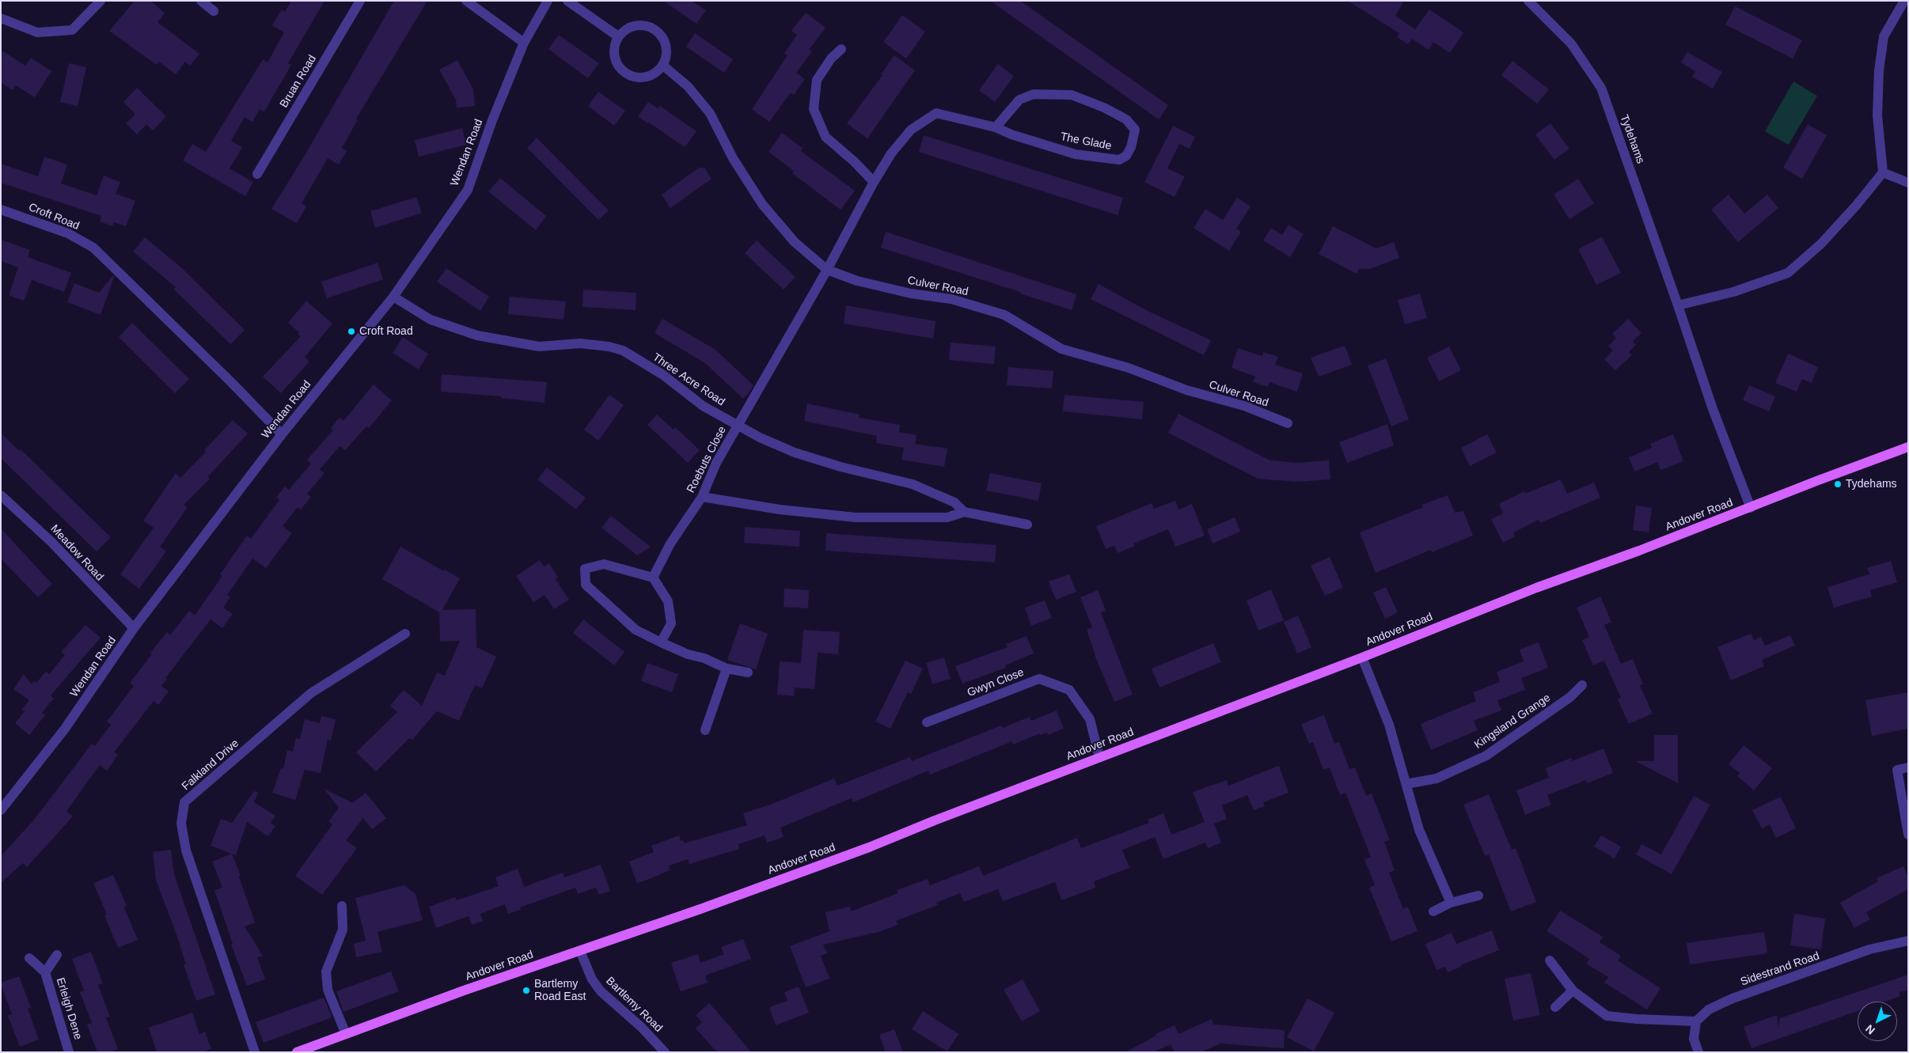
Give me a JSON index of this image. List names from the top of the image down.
{
  "streets": {
    "main road": ["Andover Road"],
    "street": [
      "Bruan Road",
      "Tydehams",
      "The Glade",
      "Wendan Road",
      "Croft Road",
      "Culver Road",
      "Three Acre Road",
      "Roebuts Close",
      "Meadow Road",
      "Gwyn Close",
      "Kingsland Grange",
      "Falkland Drive",
      "Sidestrand Road",
      "Bartlemy Road",
      "Erleigh Dene"
    ]
  },
  "crossings": [
    ["Tydehams", "Andover Road"],
    ["The Glade", "Culver Road"],
    ["The Glade", "Roebuts Close"],
    ["Wendan Road", "Croft Road"],
    ["Wendan Road", "Three Acre Road"],
    ["Wendan Road", "Meadow Road"],
    ["Culver Road", "Roebuts Close"],
    ["Three Acre Road", "Roebuts Close"],
    ["Andover Road", "Gwyn Close"],
    ["Andover Road", "Bartlemy Road"]
  ],
  "places": ["Croft Road", "Tydehams", "Bartlemy Road East"],
  "north": "bottom left"
}
